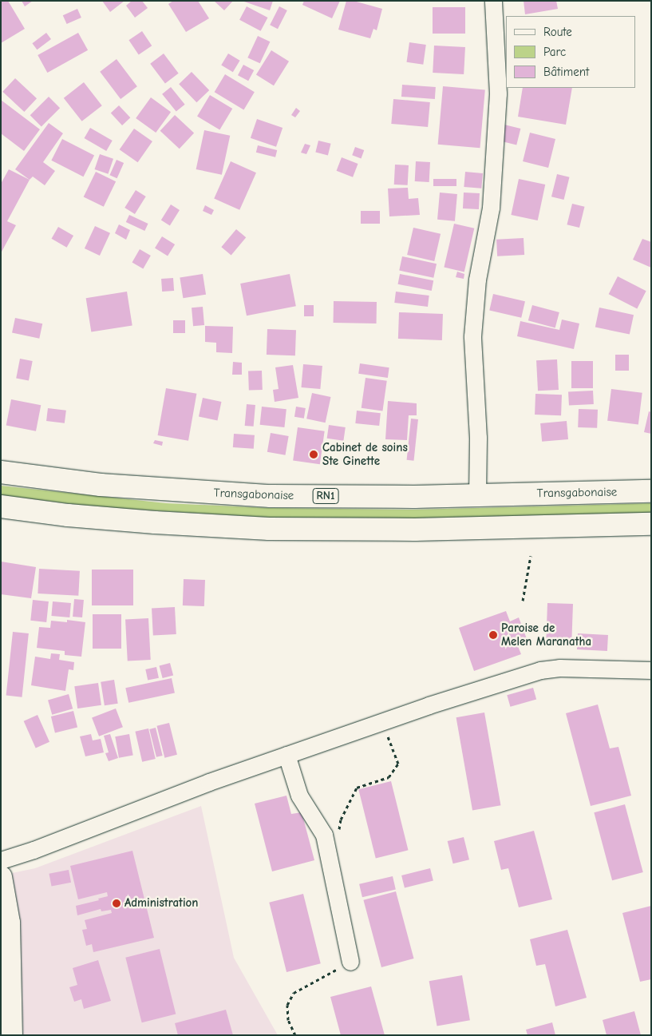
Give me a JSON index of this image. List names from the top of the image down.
{
  "streets": {
    "main road": ["Transgabonaise", "RN1"]
  },
  "places": ["Cabinet de soins Ste Ginette", "Paroise de Melen Maranatha", "Administration"],
  "legend": ["Route", "Parc", "Bâtiment"]
}
